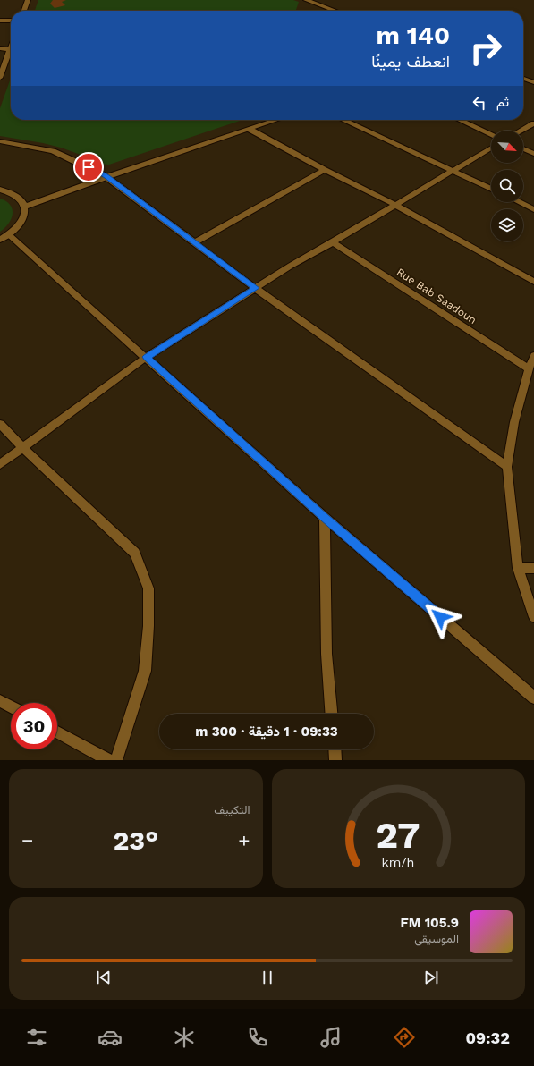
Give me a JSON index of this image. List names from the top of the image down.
{
  "streets": {
    "street": ["Rue Bab Saadoun"]
  },
  "north": "bottom right",
  "page": {
    "turn": ["140 m", "انعطف يمينًا"],
    "then": "ثم",
    "limit": "30",
    "trip": "09:33 · 1 دقيقة · 300 m",
    "tile": "التكييف",
    "heat": ["−", "23°", "+"],
    "song": ["105.9 FM", "الموسيقى"],
    "tabs": "09:32",
    "gauge": ["27", "km/h"]
  }
}
